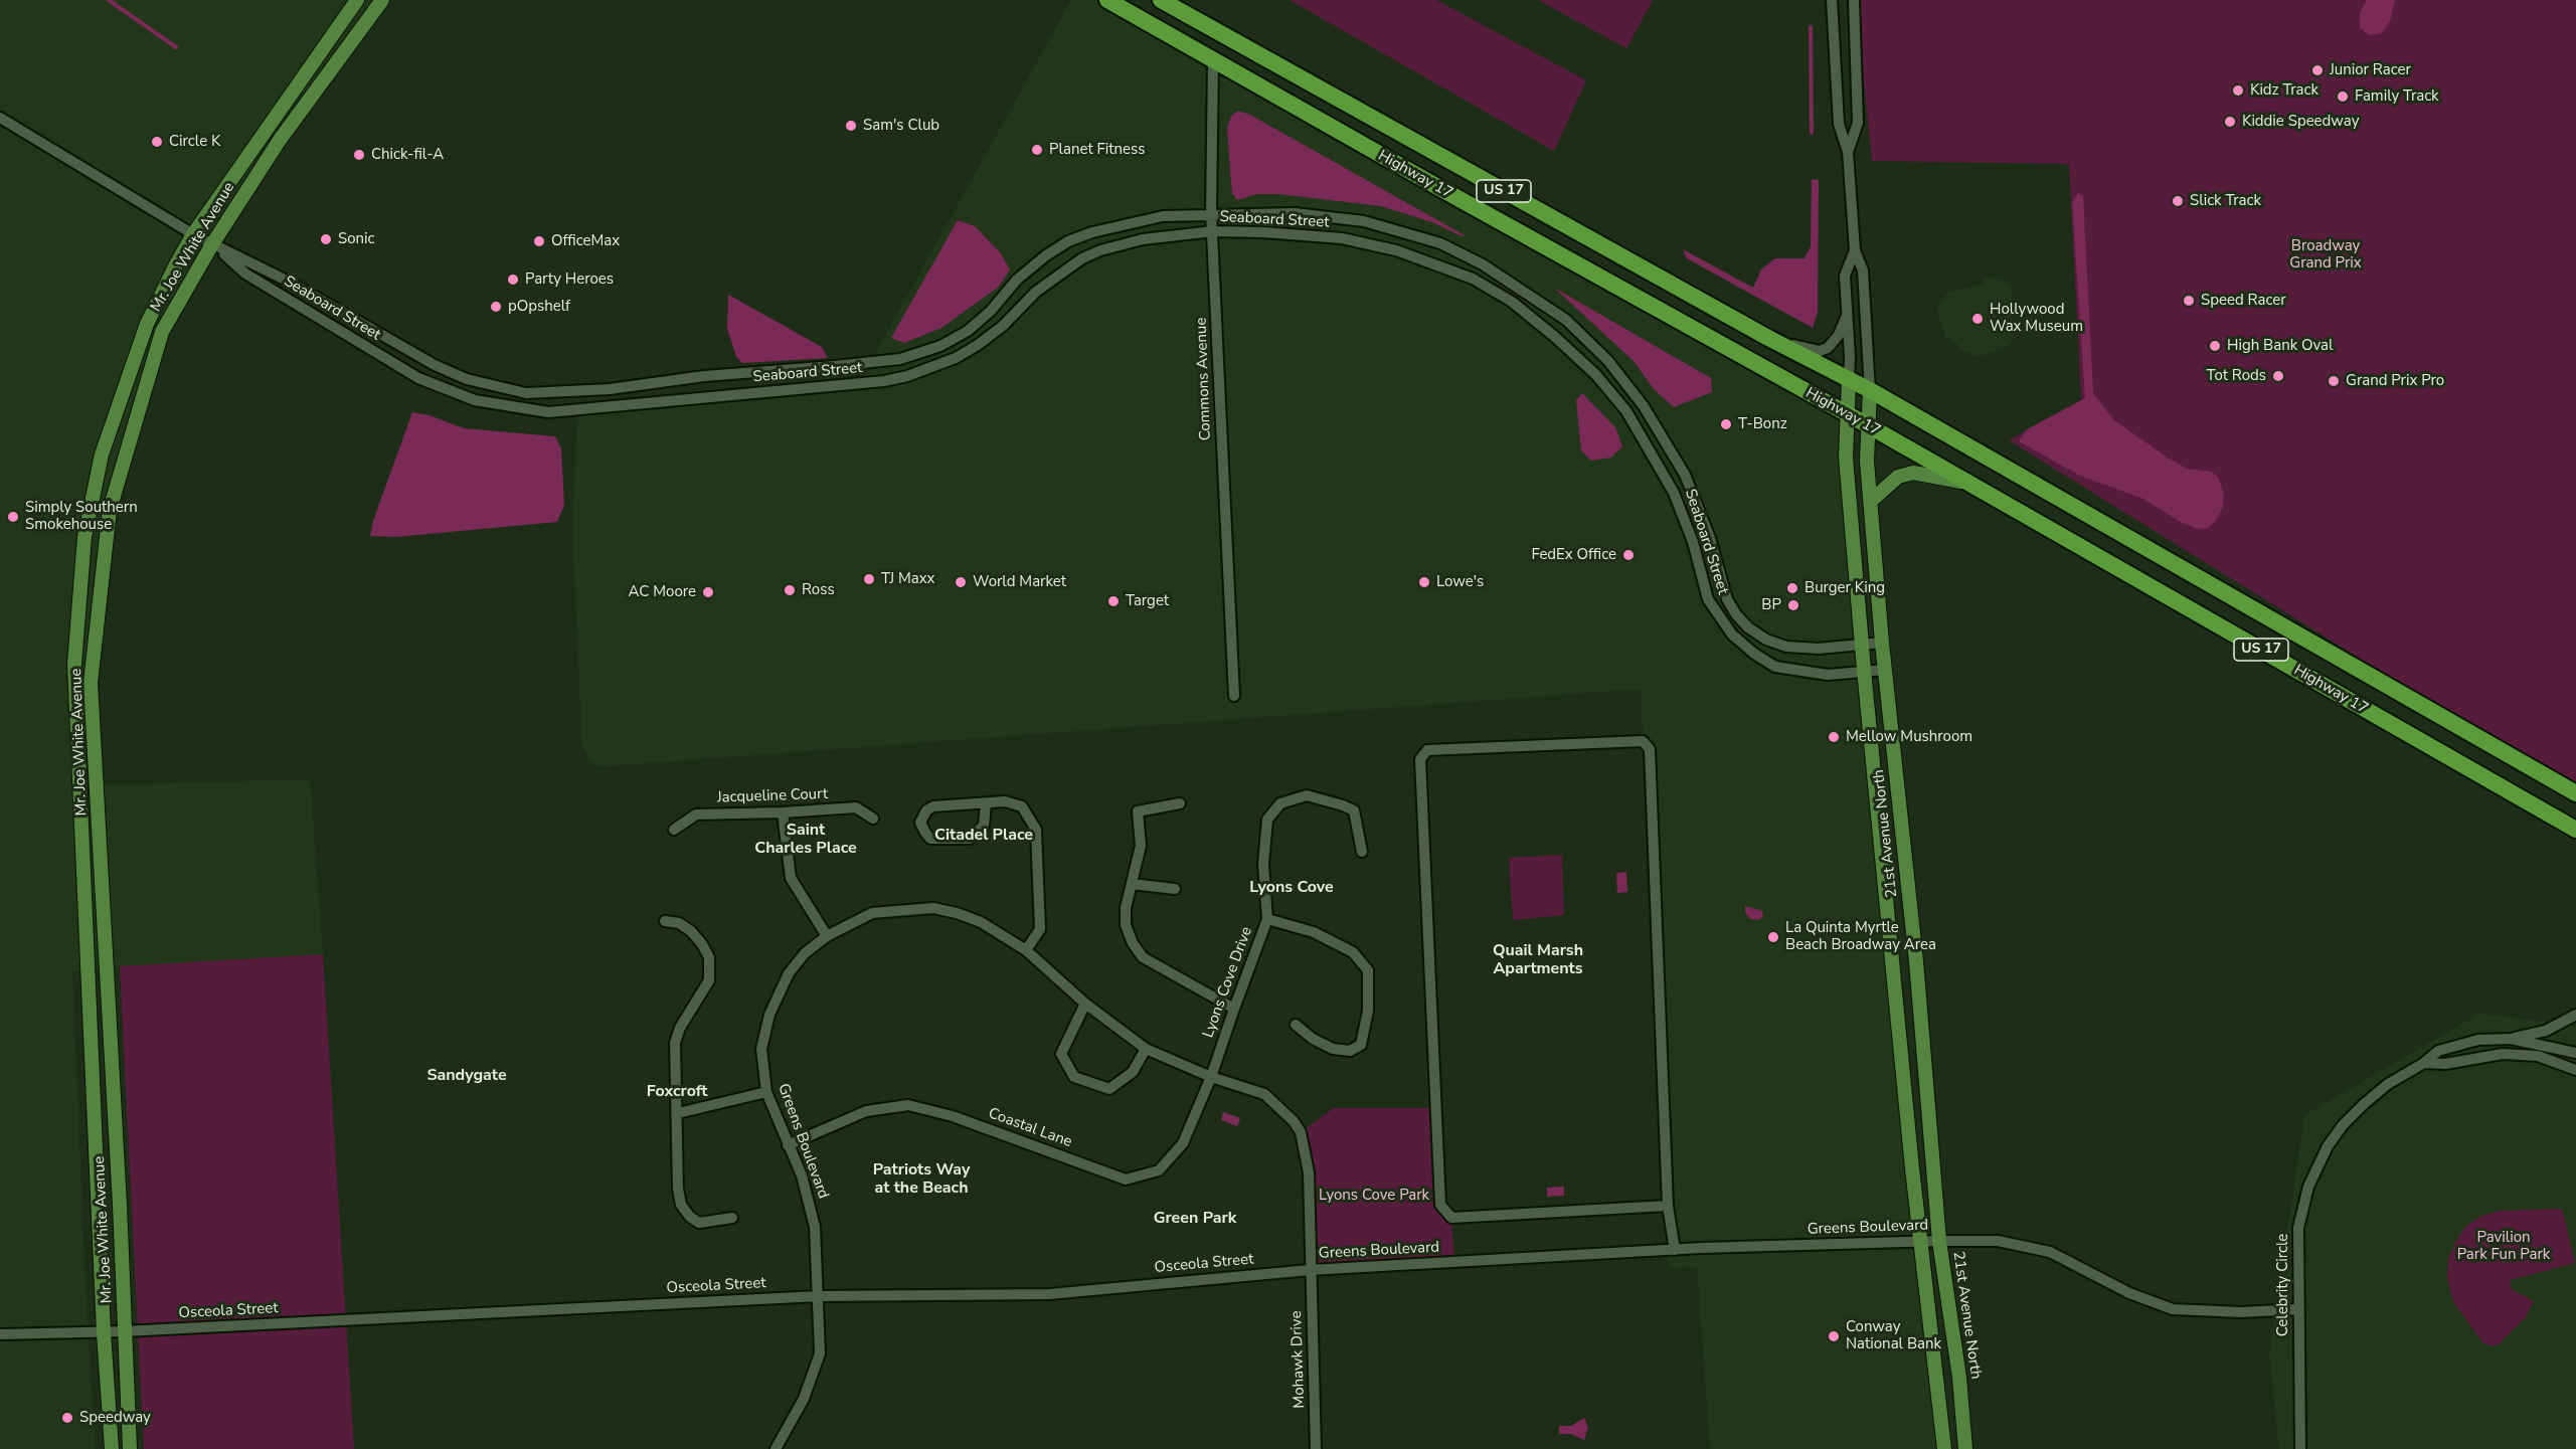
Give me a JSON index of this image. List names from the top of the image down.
{
  "streets": {
    "highway": ["Highway 17", "US 17"],
    "main road": ["Mr. Joe White Avenue", "21st Avenue North"],
    "street": [
      "Seaboard Street",
      "Commons Avenue",
      "Jacqueline Court",
      "Lyons Cove Drive",
      "Coastal Lane",
      "Greens Boulevard",
      "Osceola Street",
      "Celebrity Circle",
      "Mohawk Drive"
    ]
  },
  "crossings": [
    ["Highway 17", "Commons Avenue"],
    ["Highway 17", "21st Avenue North"],
    ["Seaboard Street", "Mr. Joe White Avenue"],
    ["Seaboard Street", "Commons Avenue"],
    ["Seaboard Street", "21st Avenue North"],
    ["Mr. Joe White Avenue", "Osceola Street"],
    ["21st Avenue North", "Greens Boulevard"],
    ["Lyons Cove Drive", "Coastal Lane"],
    ["Lyons Cove Drive", "Greens Boulevard"],
    ["Coastal Lane", "Greens Boulevard"],
    ["Greens Boulevard", "Osceola Street"],
    ["Greens Boulevard", "Celebrity Circle"],
    ["Greens Boulevard", "Mohawk Drive"],
    ["Osceola Street", "Mohawk Drive"]
  ],
  "districts": [
    "Saint Charles Place",
    "Citadel Place",
    "Lyons Cove",
    "Quail Marsh Apartments",
    "Sandygate",
    "Foxcroft",
    "Patriots Way at the Beach",
    "Green Park"
  ],
  "parks": ["Broadway Grand Prix", "Lyons Cove Park", "Pavilion Park Fun Park"],
  "places": [
    "Junior Racer",
    "Kidz Track",
    "Family Track",
    "Kiddie Speedway",
    "Sam's Club",
    "Circle K",
    "Planet Fitness",
    "Chick-fil-A",
    "Slick Track",
    "Sonic",
    "OfficeMax",
    "Party Heroes",
    "Speed Racer",
    "pOpshelf",
    "Hollywood Wax Museum",
    "High Bank Oval",
    "Tot Rods",
    "Grand Prix Pro",
    "T-Bonz",
    "Simply Southern Smokehouse",
    "FedEx Office",
    "TJ Maxx",
    "World Market",
    "Lowe's",
    "Burger King",
    "Ross",
    "AC Moore",
    "Target",
    "BP",
    "Mellow Mushroom",
    "La Quinta Myrtle Beach Broadway Area",
    "Conway National Bank",
    "Speedway"
  ]
}
